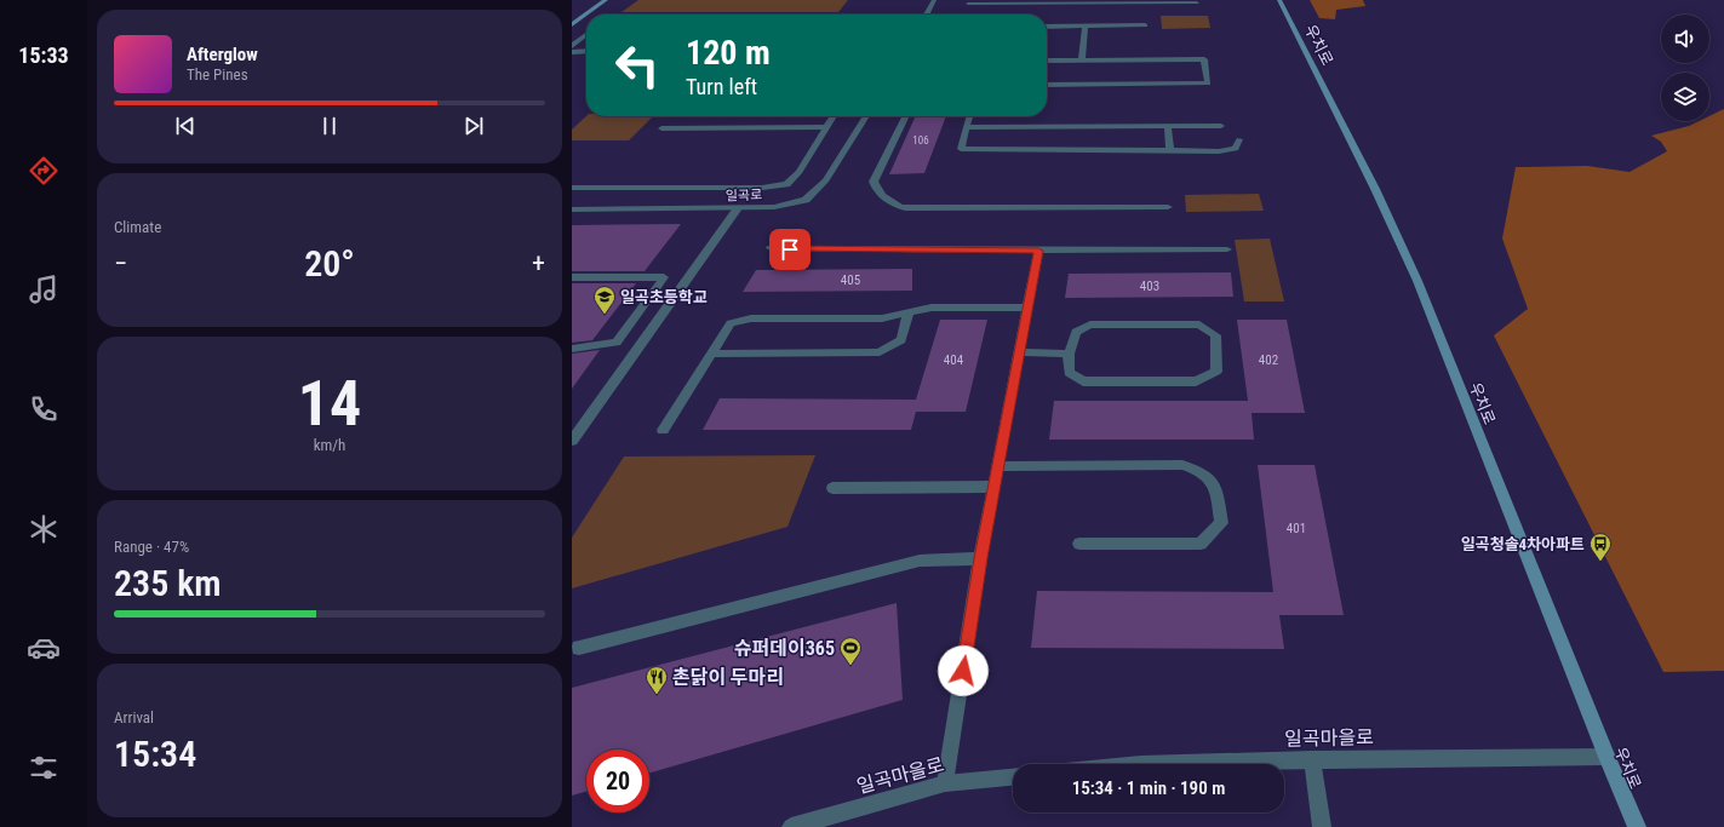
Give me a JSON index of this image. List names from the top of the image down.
{
  "streets": {
    "main road": ["우치로"],
    "street": ["일곡로", "일곡마을로"]
  },
  "crossings": [
    ["우치로", "일곡마을로"]
  ],
  "places": {
    "school or university": ["일곡초등학교"],
    "bus stop": ["일곡청솔4차아파트"],
    "sports": ["슈퍼데이365"],
    "restaurant": ["촌닭이 두마리"]
  },
  "house_numbers": [
    "106",
    "405",
    "403",
    "404",
    "402",
    "401"
  ],
  "page": {
    "tabs": "15:33",
    "turn": ["120 m", "Turn left"],
    "song": ["Afterglow", "The Pines"],
    "tile": [
      "Climate",
      ["14", "km/h"],
      ["Range · 47%", "235 km"],
      ["Arrival", "15:34"]
    ],
    "heat": ["−", "20°", "+"],
    "limit": "20",
    "trip": "15:34 · 1 min · 190 m"
  }
}
